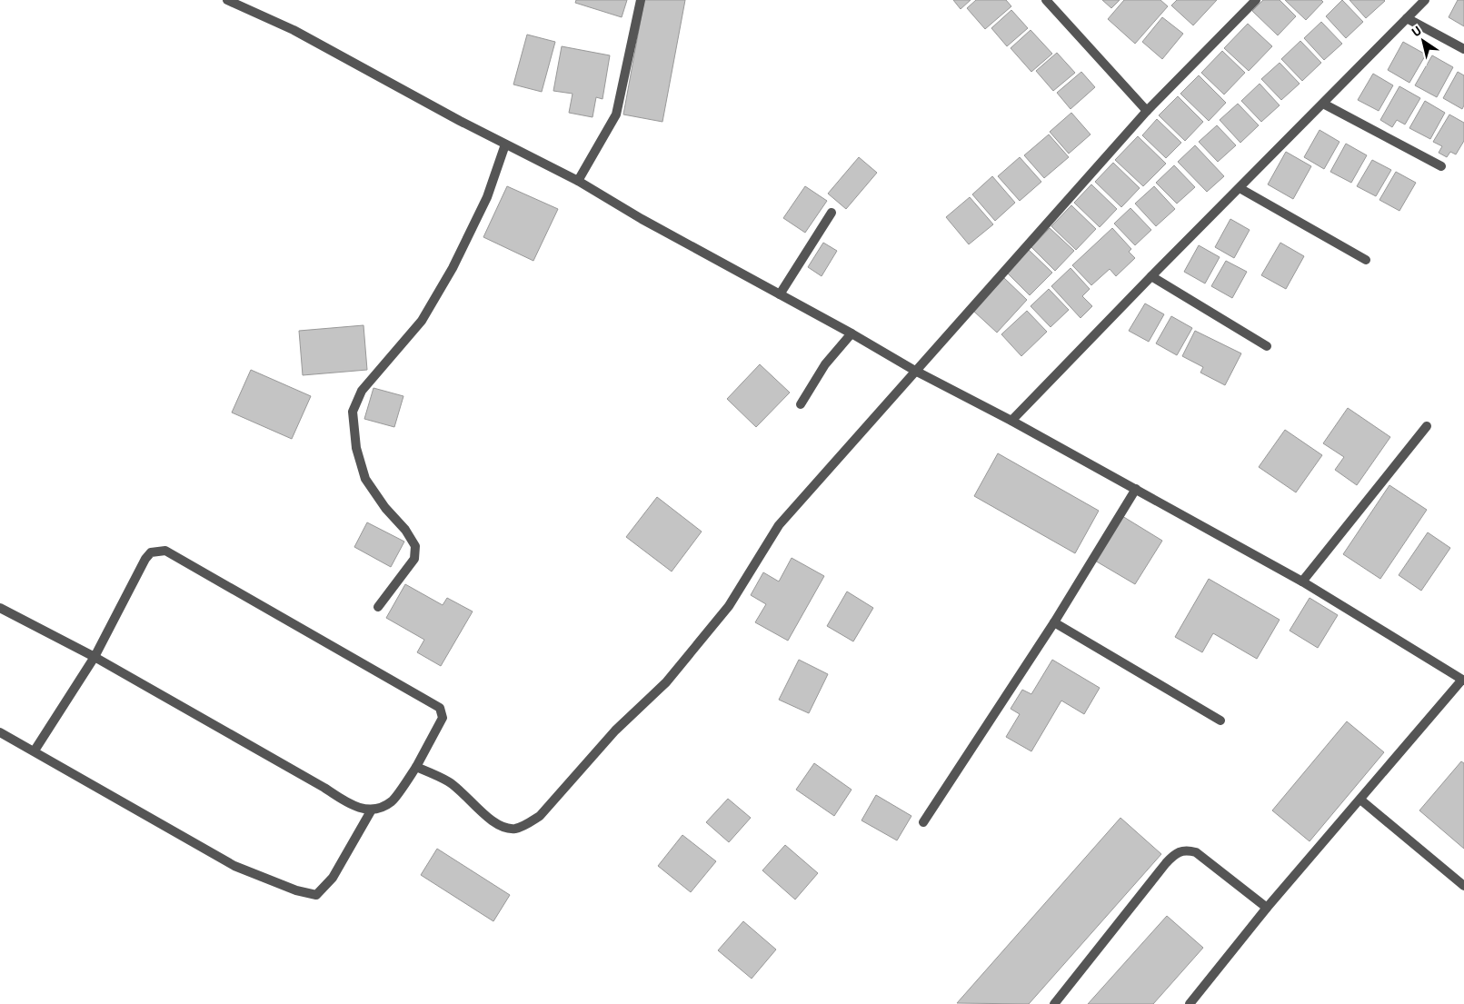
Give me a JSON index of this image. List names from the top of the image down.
{
  "north": "top left"
}
